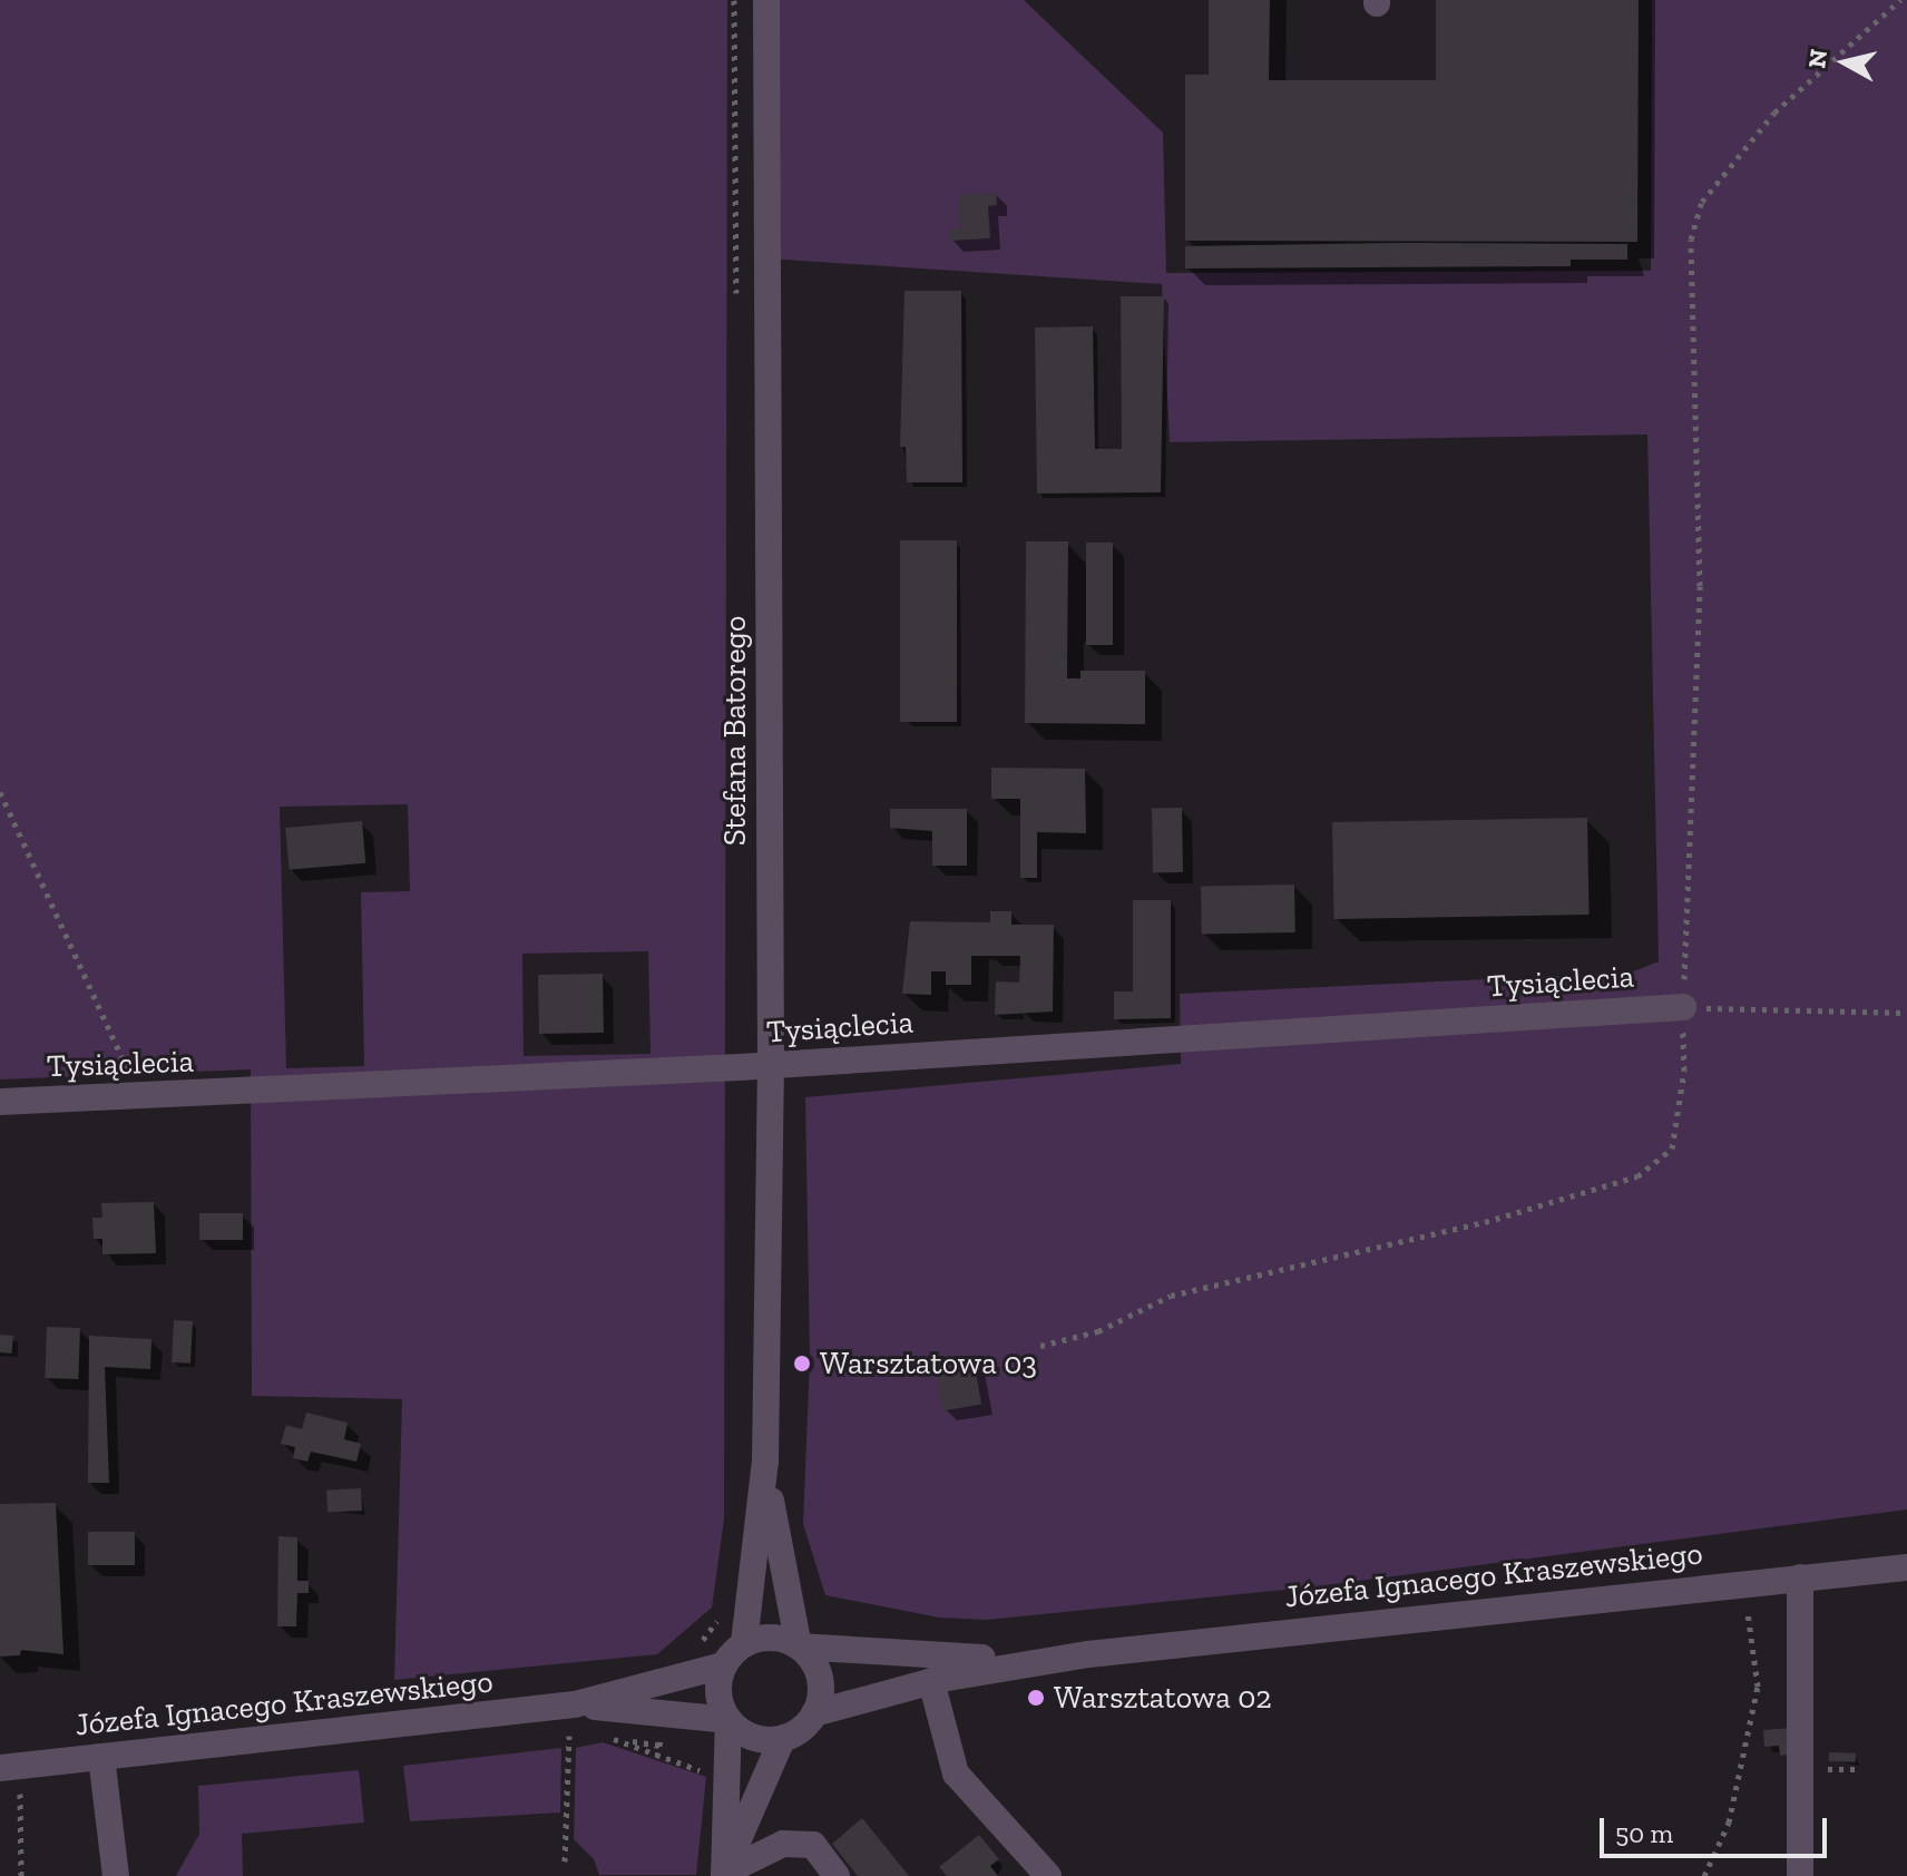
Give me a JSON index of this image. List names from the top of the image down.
{
  "streets": {
    "street": ["Stefana Batorego", "Tysiąclecia", "Józefa Ignacego Kraszewskiego"]
  },
  "crossings": [
    ["Stefana Batorego", "Tysiąclecia"],
    ["Stefana Batorego", "Józefa Ignacego Kraszewskiego"]
  ],
  "places": ["Warsztatowa 03", "Warsztatowa 02"],
  "scale_bar": "50 m",
  "north": "left"
}
